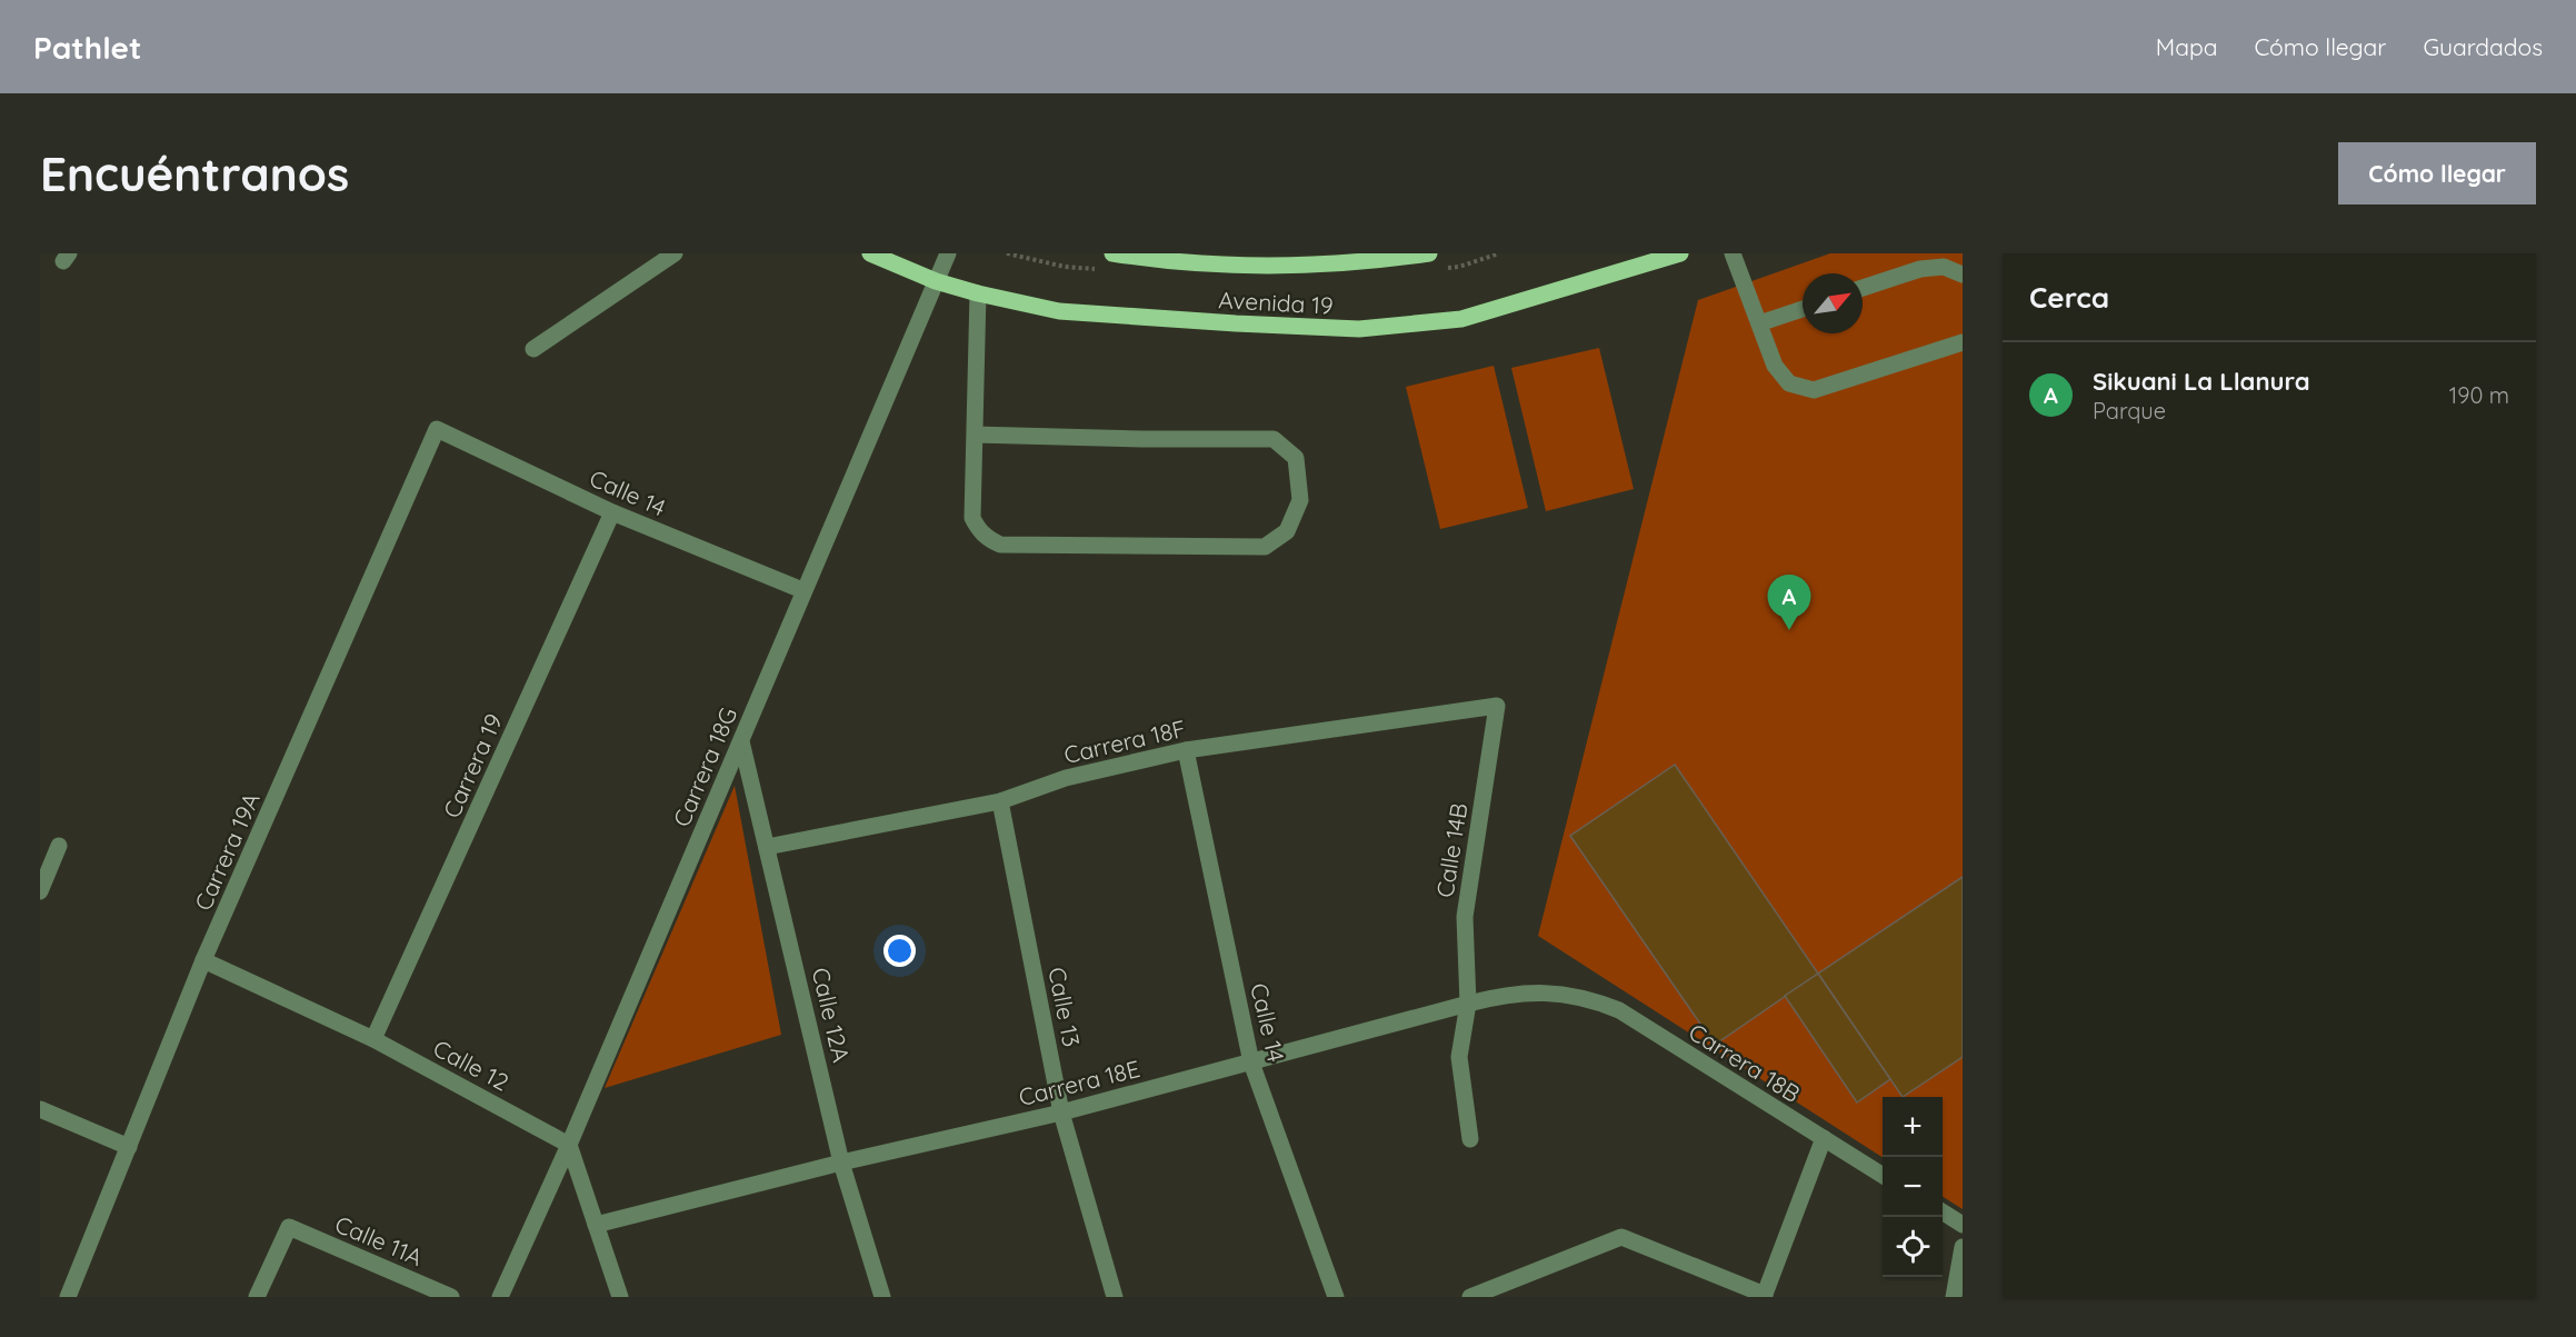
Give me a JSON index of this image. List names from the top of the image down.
{
  "streets": {
    "main road": ["Avenida 19"],
    "street": [
      "Calle 14",
      "Carrera 18F",
      "Carrera 19",
      "Carrera 18G",
      "Calle 14B",
      "Carrera 19A",
      "Calle 13",
      "Calle 12A",
      "Carrera 18B",
      "Calle 12",
      "Carrera 18E",
      "Calle 11A"
    ]
  },
  "crossings": [
    ["Avenida 19", "Carrera 18G"],
    ["Calle 14", "Carrera 18F"],
    ["Calle 14", "Carrera 19"],
    ["Calle 14", "Carrera 18G"],
    ["Calle 14", "Carrera 19A"],
    ["Calle 14", "Carrera 18E"],
    ["Carrera 18F", "Calle 14B"],
    ["Carrera 18F", "Calle 13"],
    ["Carrera 18F", "Calle 12A"],
    ["Carrera 19", "Calle 12"],
    ["Carrera 18G", "Calle 12A"],
    ["Carrera 18G", "Calle 12"],
    ["Calle 14B", "Carrera 18E"],
    ["Carrera 19A", "Calle 12"],
    ["Calle 13", "Carrera 18E"],
    ["Calle 12A", "Carrera 18E"],
    ["Carrera 18B", "Carrera 18E"]
  ],
  "north": "top right",
  "page": {
    "header": "Pathlet",
    "nav": ["Mapa", "Cómo llegar", "Guardados"],
    "buttons": "Cómo llegar",
    "title": "Encuéntranos",
    "heading": "Cerca",
    "list": [
      {
        "mark": "A",
        "name": "Sikuani La Llanura",
        "note": "Parque",
        "value": "190 m"
      }
    ],
    "pins": "A",
    "map_buttons": ["+", "−"]
  }
}
